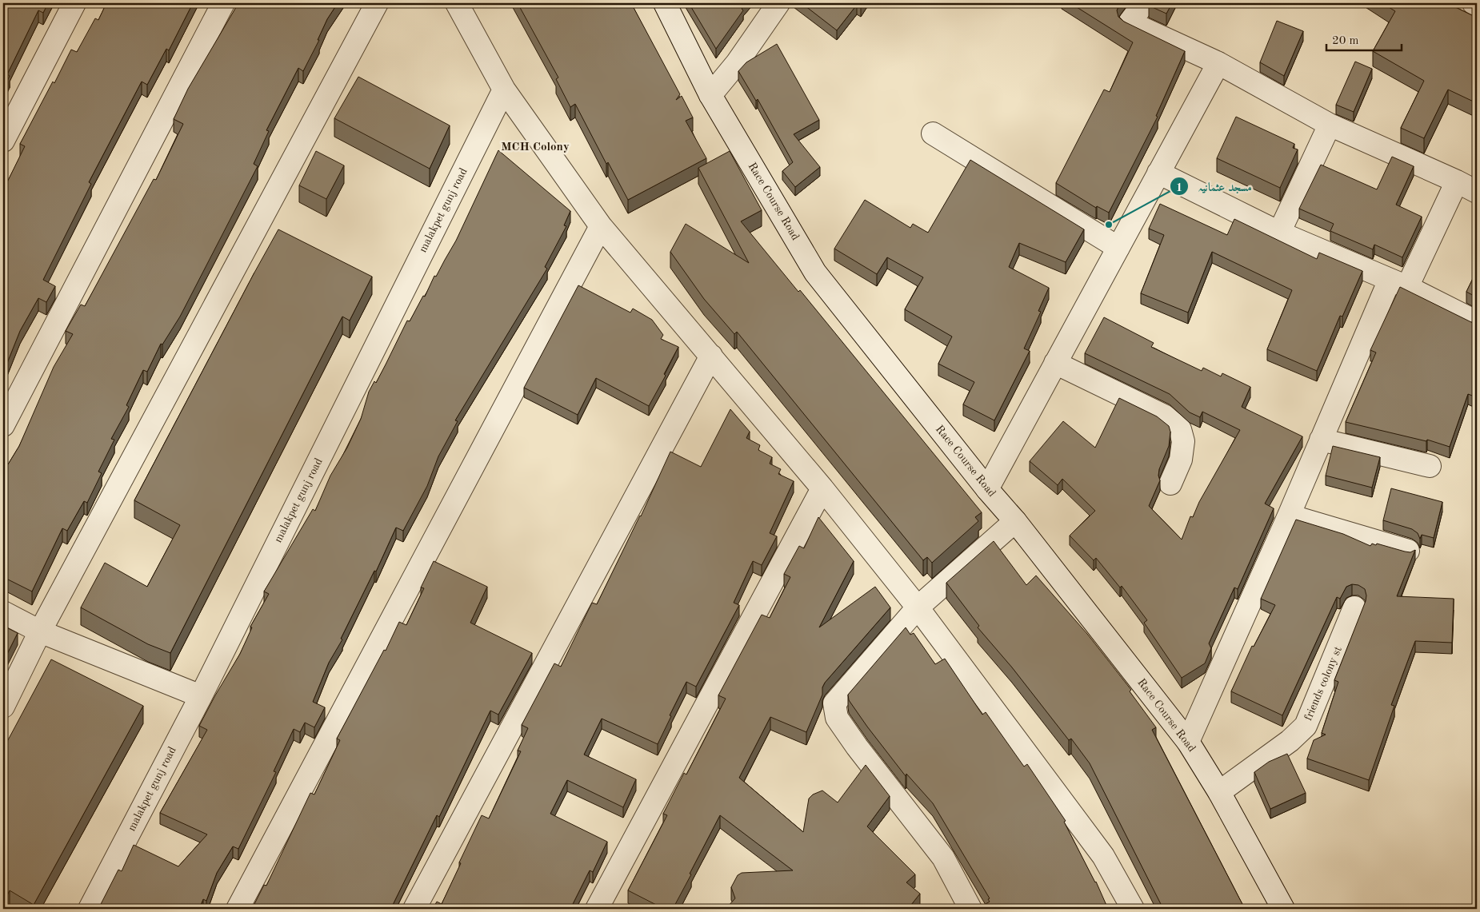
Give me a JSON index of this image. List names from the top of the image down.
{
  "streets": {
    "street": ["Race Course Road", "malakpet gunj road", "friends colony st"]
  },
  "crossings": [
    ["Race Course Road", "friends colony st"]
  ],
  "districts": ["MCH Colony"],
  "places": ["مسجد عثمانیہ"],
  "scale_bar": "20 m"
}
